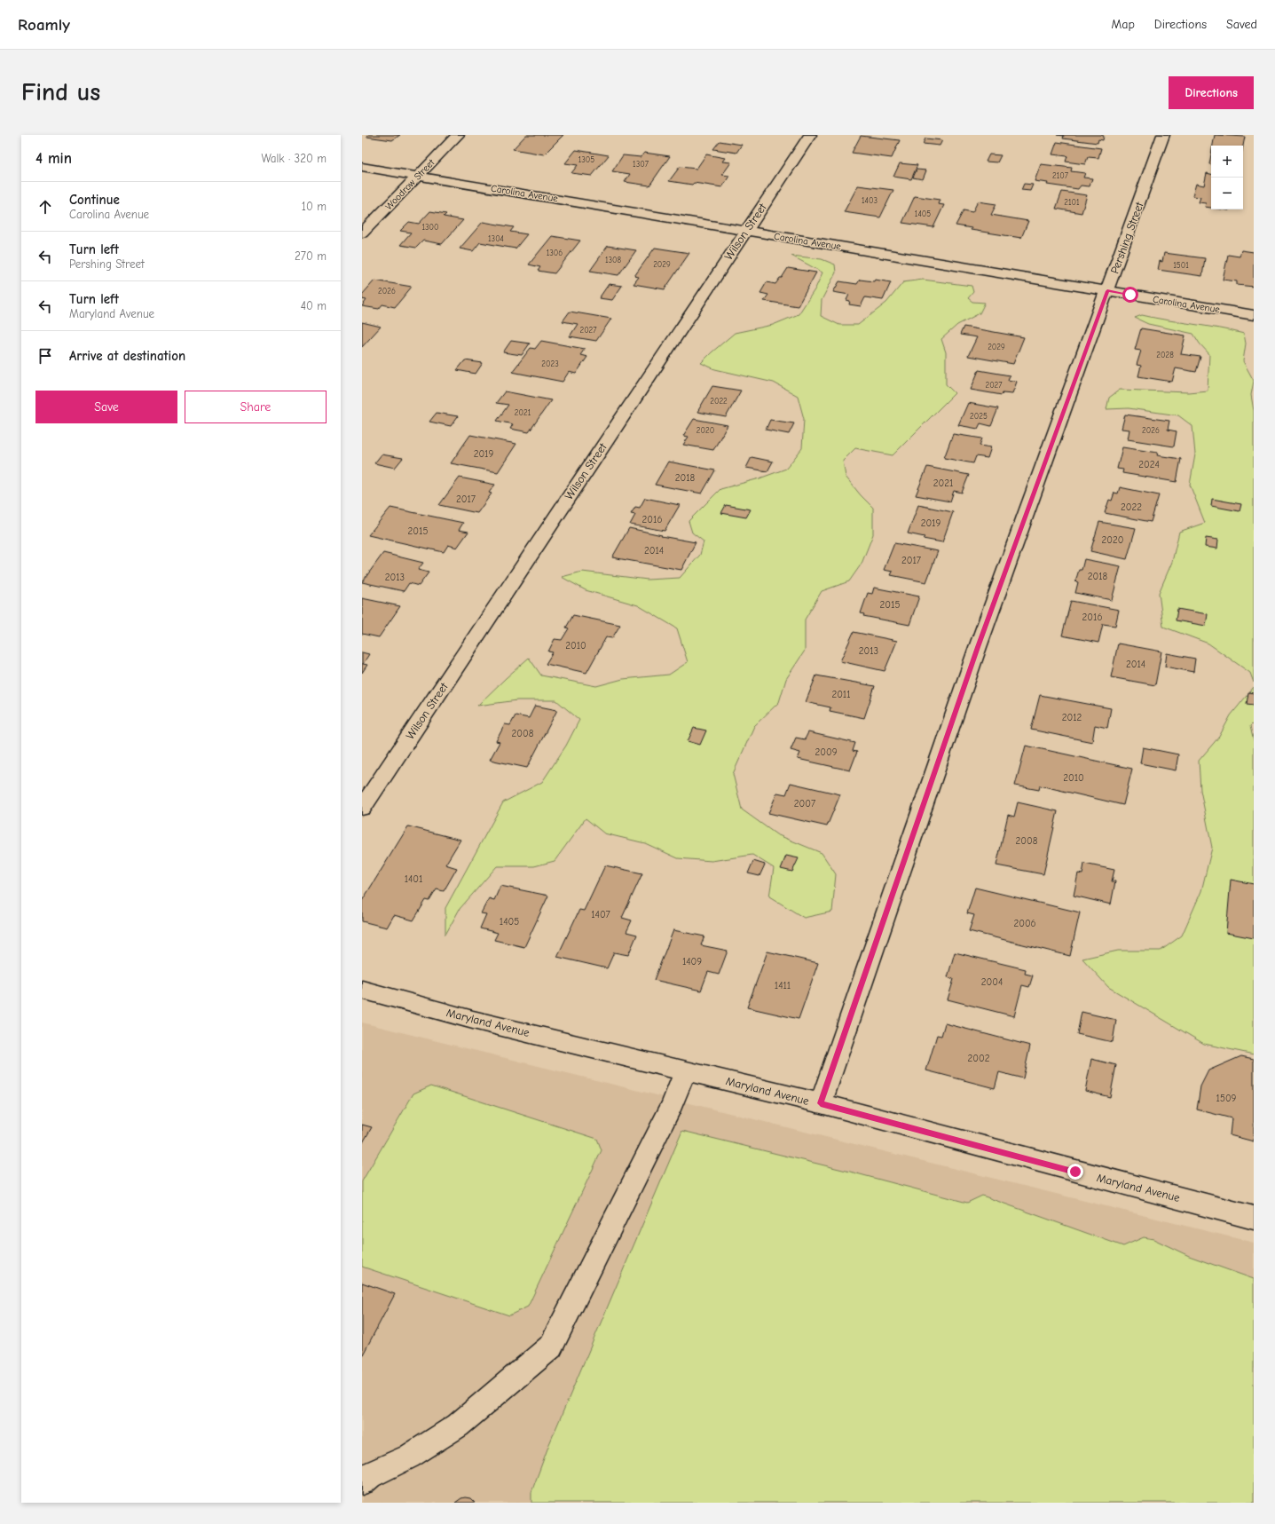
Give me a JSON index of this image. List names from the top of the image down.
{
  "streets": {
    "street": [
      "Woodrow Street",
      "Carolina Avenue",
      "Wilson Street",
      "Pershing Street",
      "Maryland Avenue"
    ]
  },
  "crossings": [
    ["Woodrow Street", "Carolina Avenue"],
    ["Carolina Avenue", "Wilson Street"],
    ["Carolina Avenue", "Pershing Street"],
    ["Pershing Street", "Maryland Avenue"]
  ],
  "house_numbers": [
    "1305",
    "1307",
    "2107",
    "1403",
    "2101",
    "1405",
    "1300",
    "1304",
    "1306",
    "1308",
    "2029",
    "1501",
    "2026",
    "2027",
    "2029",
    "2028",
    "2023",
    "2027",
    "2022",
    "2021",
    "2025",
    "2020",
    "2026",
    "2019",
    "2024",
    "2018",
    "2021",
    "2017",
    "2022",
    "2016",
    "2019",
    "2015",
    "2020",
    "2014",
    "2017",
    "2018",
    "2013",
    "2015",
    "2016",
    "2010",
    "2013",
    "2014",
    "2011",
    "2012",
    "2008",
    "2009",
    "2010",
    "2007",
    "2008",
    "1401",
    "1407",
    "1405",
    "2006",
    "1409",
    "2004",
    "1411",
    "2002",
    "1509"
  ],
  "page": {
    "header": "Roamly",
    "nav": ["Map", "Directions", "Saved"],
    "buttons": [
      "Directions",
      ["Save", "Share"]
    ],
    "title": "Find us",
    "heading": ["4 min", "Walk · 320 m"],
    "map_buttons": ["+", "−"],
    "list": [
      ["Continue", "Carolina Avenue", "10 m"],
      ["Turn left", "Pershing Street", "270 m"],
      ["Turn left", "Maryland Avenue", "40 m"],
      "Arrive at destination"
    ]
  }
}
